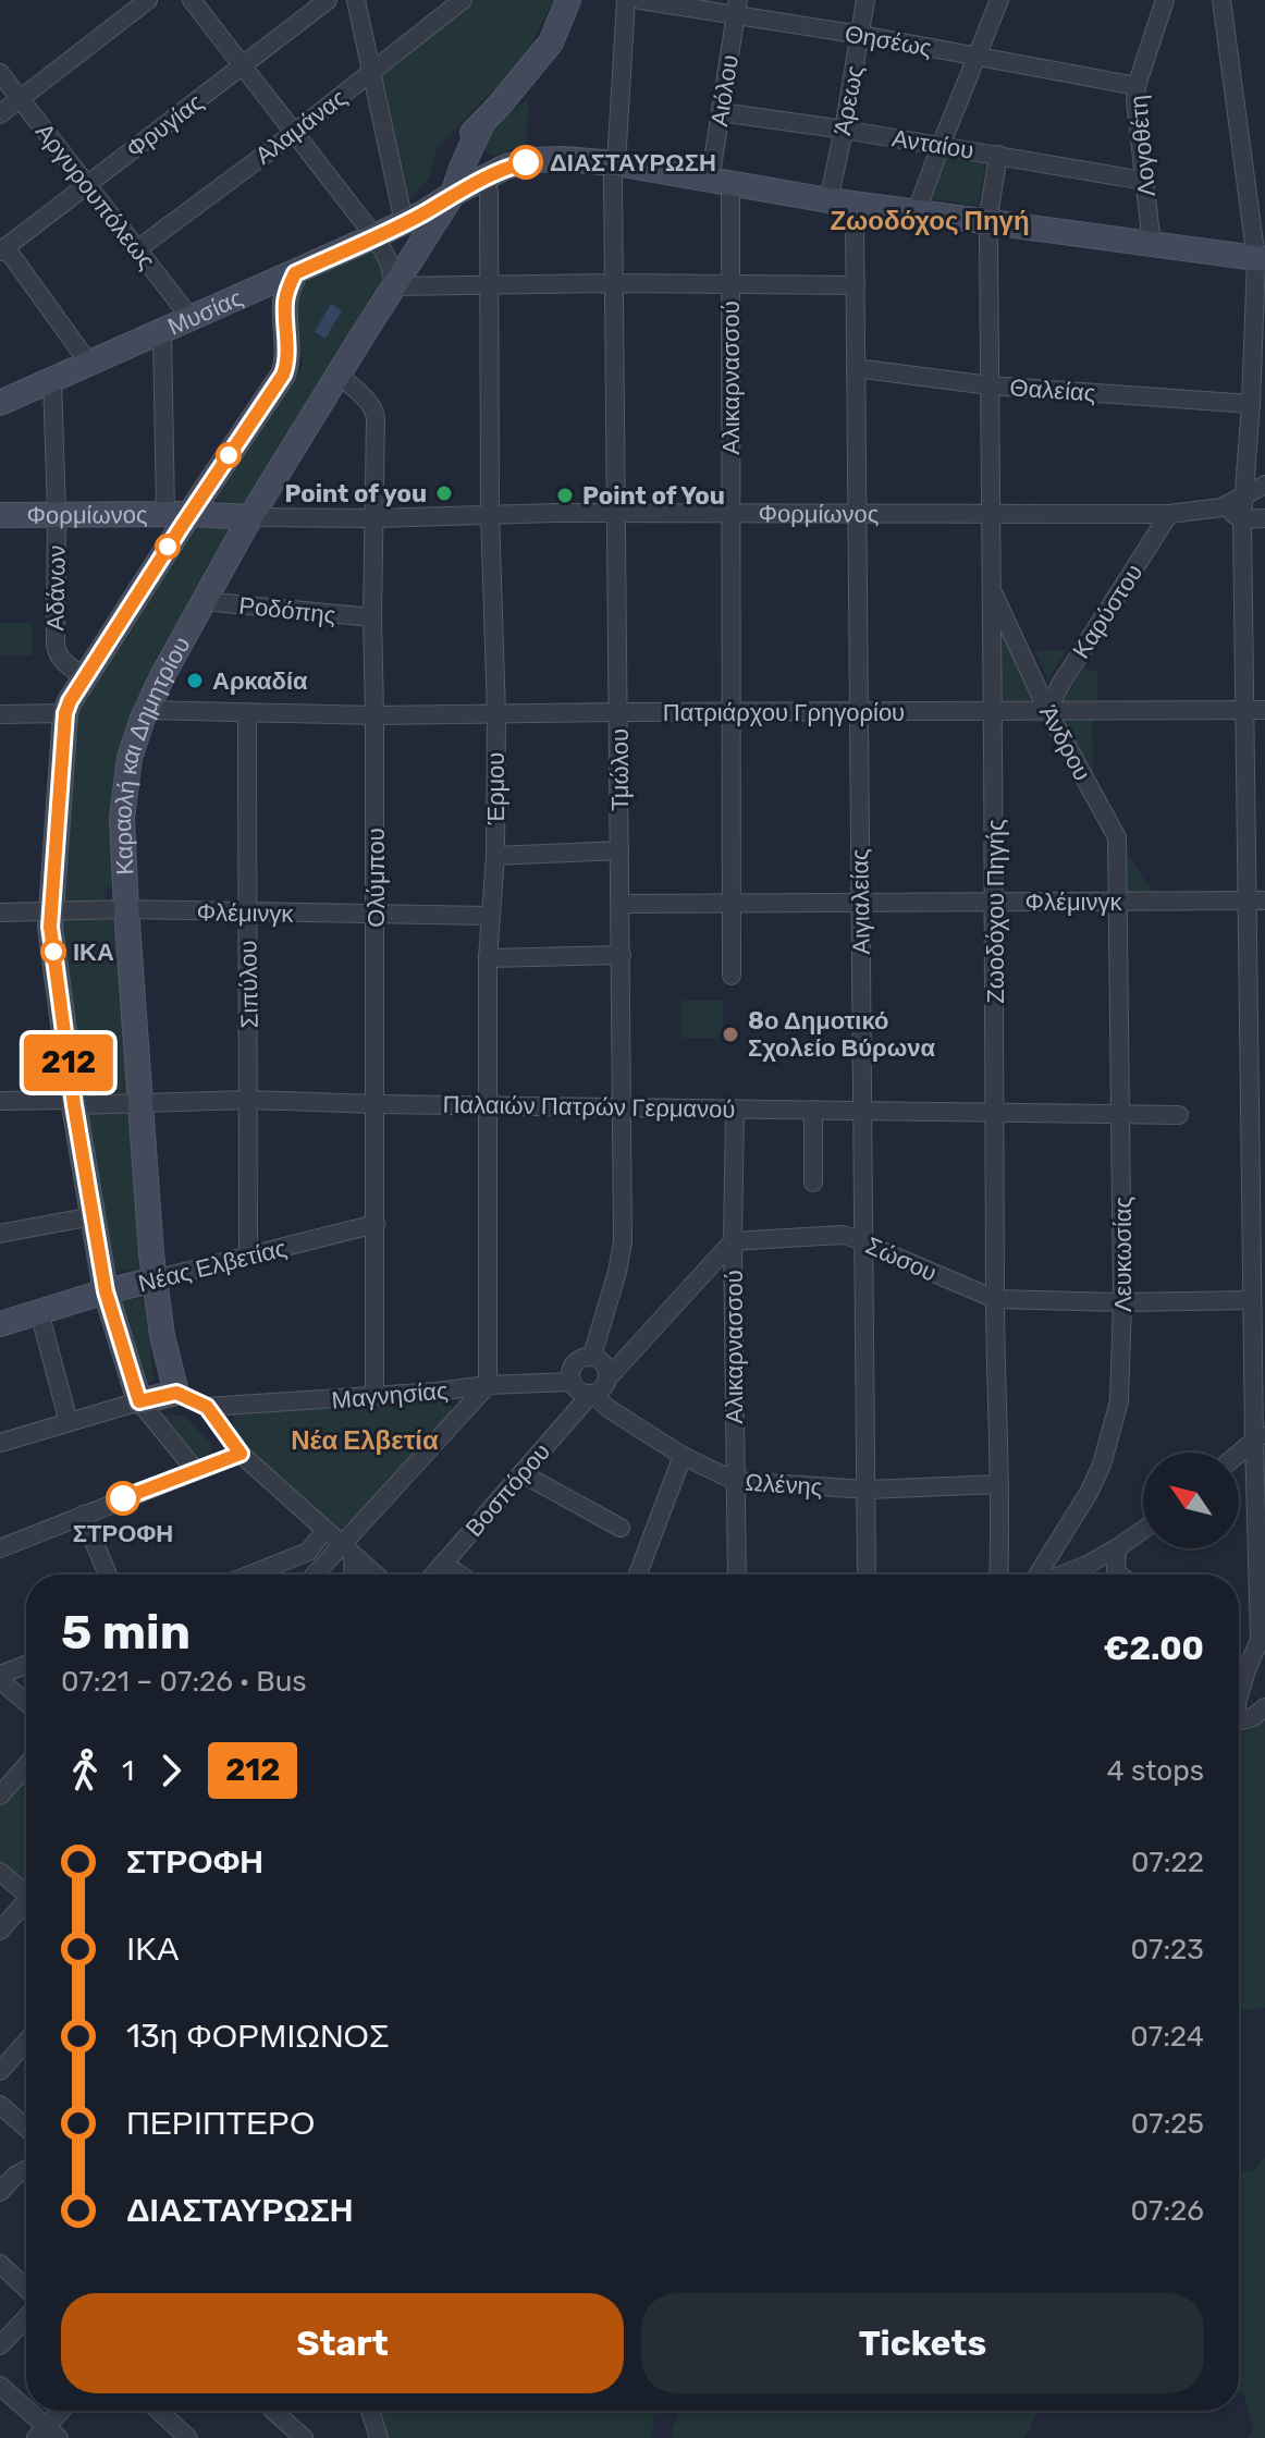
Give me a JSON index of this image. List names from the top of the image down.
{
  "streets": {
    "street": [
      "Θησέως",
      "Αιόλου",
      "Άρεως",
      "Φρυγίας",
      "Αλαμάνας",
      "Ανταίου",
      "Λογοθέτη",
      "Αργυρουπόλεως",
      "Μυσίας",
      "Αλικαρνασσού",
      "Θαλείας",
      "Φορμίωνος",
      "Αδάνων",
      "Ροδόπης",
      "Καρύστου",
      "Πατριάρχου Γρηγορίου",
      "Άνδρου",
      "Καραολή και Δημητρίου",
      "Τμώλου",
      "Έρμου",
      "Ολύμπου",
      "Αιγιαλείας",
      "Φλέμινγκ",
      "Ζωοδόχου Πηγής",
      "Σιπύλου",
      "Παλαιών Πατρών Γερμανού",
      "Λευκωσίας",
      "Σώσου",
      "Νέας Ελβετίας",
      "Μαγνησίας",
      "Ωλένης",
      "Βοσπόρου"
    ]
  },
  "crossings": [
    ["Θησέως", "Αιόλου"],
    ["Θησέως", "Άρεως"],
    ["Θησέως", "Λογοθέτη"],
    ["Αιόλου", "Ανταίου"],
    ["Άρεως", "Ανταίου"],
    ["Φρυγίας", "Αργυρουπόλεως"],
    ["Αλαμάνας", "Αργυρουπόλεως"],
    ["Ανταίου", "Λογοθέτη"],
    ["Ανταίου", "Ζωοδόχου Πηγής"],
    ["Αργυρουπόλεως", "Μυσίας"],
    ["Μυσίας", "Αδάνων"],
    ["Μυσίας", "Καραολή και Δημητρίου"],
    ["Μυσίας", "Τμώλου"],
    ["Αλικαρνασσού", "Φορμίωνος"],
    ["Αλικαρνασσού", "Πατριάρχου Γρηγορίου"],
    ["Αλικαρνασσού", "Φλέμινγκ"],
    ["Αλικαρνασσού", "Παλαιών Πατρών Γερμανού"],
    ["Αλικαρνασσού", "Σώσου"],
    ["Αλικαρνασσού", "Ωλένης"],
    ["Θαλείας", "Αιγιαλείας"],
    ["Θαλείας", "Ζωοδόχου Πηγής"],
    ["Φορμίωνος", "Αδάνων"],
    ["Φορμίωνος", "Καρύστου"],
    ["Φορμίωνος", "Καραολή και Δημητρίου"],
    ["Φορμίωνος", "Τμώλου"],
    ["Φορμίωνος", "Έρμου"],
    ["Φορμίωνος", "Ολύμπου"],
    ["Φορμίωνος", "Αιγιαλείας"],
    ["Φορμίωνος", "Ζωοδόχου Πηγής"],
    ["Ροδόπης", "Καραολή και Δημητρίου"],
    ["Ροδόπης", "Ολύμπου"],
    ["Καρύστου", "Πατριάρχου Γρηγορίου"],
    ["Καρύστου", "Άνδρου"],
    ["Πατριάρχου Γρηγορίου", "Άνδρου"],
    ["Πατριάρχου Γρηγορίου", "Καραολή και Δημητρίου"],
    ["Πατριάρχου Γρηγορίου", "Τμώλου"],
    ["Πατριάρχου Γρηγορίου", "Έρμου"],
    ["Πατριάρχου Γρηγορίου", "Ολύμπου"],
    ["Πατριάρχου Γρηγορίου", "Αιγιαλείας"],
    ["Πατριάρχου Γρηγορίου", "Ζωοδόχου Πηγής"],
    ["Πατριάρχου Γρηγορίου", "Σιπύλου"],
    ["Άνδρου", "Φλέμινγκ"],
    ["Άνδρου", "Ζωοδόχου Πηγής"],
    ["Άνδρου", "Λευκωσίας"],
    ["Καραολή και Δημητρίου", "Ολύμπου"],
    ["Καραολή και Δημητρίου", "Φλέμινγκ"],
    ["Καραολή και Δημητρίου", "Παλαιών Πατρών Γερμανού"],
    ["Καραολή και Δημητρίου", "Νέας Ελβετίας"],
    ["Τμώλου", "Φλέμινγκ"],
    ["Τμώλου", "Παλαιών Πατρών Γερμανού"],
    ["Τμώλου", "Μαγνησίας"],
    ["Τμώλου", "Ωλένης"],
    ["Τμώλου", "Βοσπόρου"],
    ["Έρμου", "Φλέμινγκ"],
    ["Έρμου", "Παλαιών Πατρών Γερμανού"],
    ["Έρμου", "Μαγνησίας"],
    ["Ολύμπου", "Φλέμινγκ"],
    ["Ολύμπου", "Παλαιών Πατρών Γερμανού"],
    ["Ολύμπου", "Νέας Ελβετίας"],
    ["Ολύμπου", "Μαγνησίας"],
    ["Αιγιαλείας", "Φλέμινγκ"],
    ["Αιγιαλείας", "Παλαιών Πατρών Γερμανού"],
    ["Αιγιαλείας", "Σώσου"],
    ["Αιγιαλείας", "Ωλένης"],
    ["Φλέμινγκ", "Ζωοδόχου Πηγής"],
    ["Φλέμινγκ", "Σιπύλου"],
    ["Φλέμινγκ", "Λευκωσίας"],
    ["Ζωοδόχου Πηγής", "Παλαιών Πατρών Γερμανού"],
    ["Ζωοδόχου Πηγής", "Σώσου"],
    ["Ζωοδόχου Πηγής", "Ωλένης"],
    ["Σιπύλου", "Παλαιών Πατρών Γερμανού"],
    ["Σιπύλου", "Νέας Ελβετίας"],
    ["Παλαιών Πατρών Γερμανού", "Λευκωσίας"],
    ["Λευκωσίας", "Σώσου"],
    ["Μαγνησίας", "Ωλένης"],
    ["Μαγνησίας", "Βοσπόρου"],
    ["Ωλένης", "Βοσπόρου"]
  ],
  "districts": ["Ζωοδόχος Πηγή", "Νέα Ελβετία"],
  "places": [
    "ΔΙΑΣΤΑΥΡΩΣΗ",
    "Point of you",
    "Point of You",
    "Αρκαδία",
    "ΙΚΑ",
    "8ο Δημοτικό Σχολείο Βύρωνα",
    "ΣΤΡΟΦΗ"
  ],
  "lines": ["bus line 212"],
  "north": "top left",
  "page": {
    "on_map": "212",
    "heading": ["5 min", "07:21 – 07:26 · Bus", "€2.00"],
    "legs": ["1", "212", "4 stops"],
    "list": [
      {
        "name": "ΣΤΡΟΦΗ",
        "value": "07:22"
      },
      {
        "name": "ΙΚΑ",
        "value": "07:23"
      },
      {
        "name": "13η ΦΟΡΜΙΩΝΟΣ",
        "value": "07:24"
      },
      {
        "name": "ΠΕΡΙΠΤΕΡΟ",
        "value": "07:25"
      },
      {
        "name": "ΔΙΑΣΤΑΥΡΩΣΗ",
        "value": "07:26"
      }
    ],
    "buttons": ["Start", "Tickets"]
  }
}
